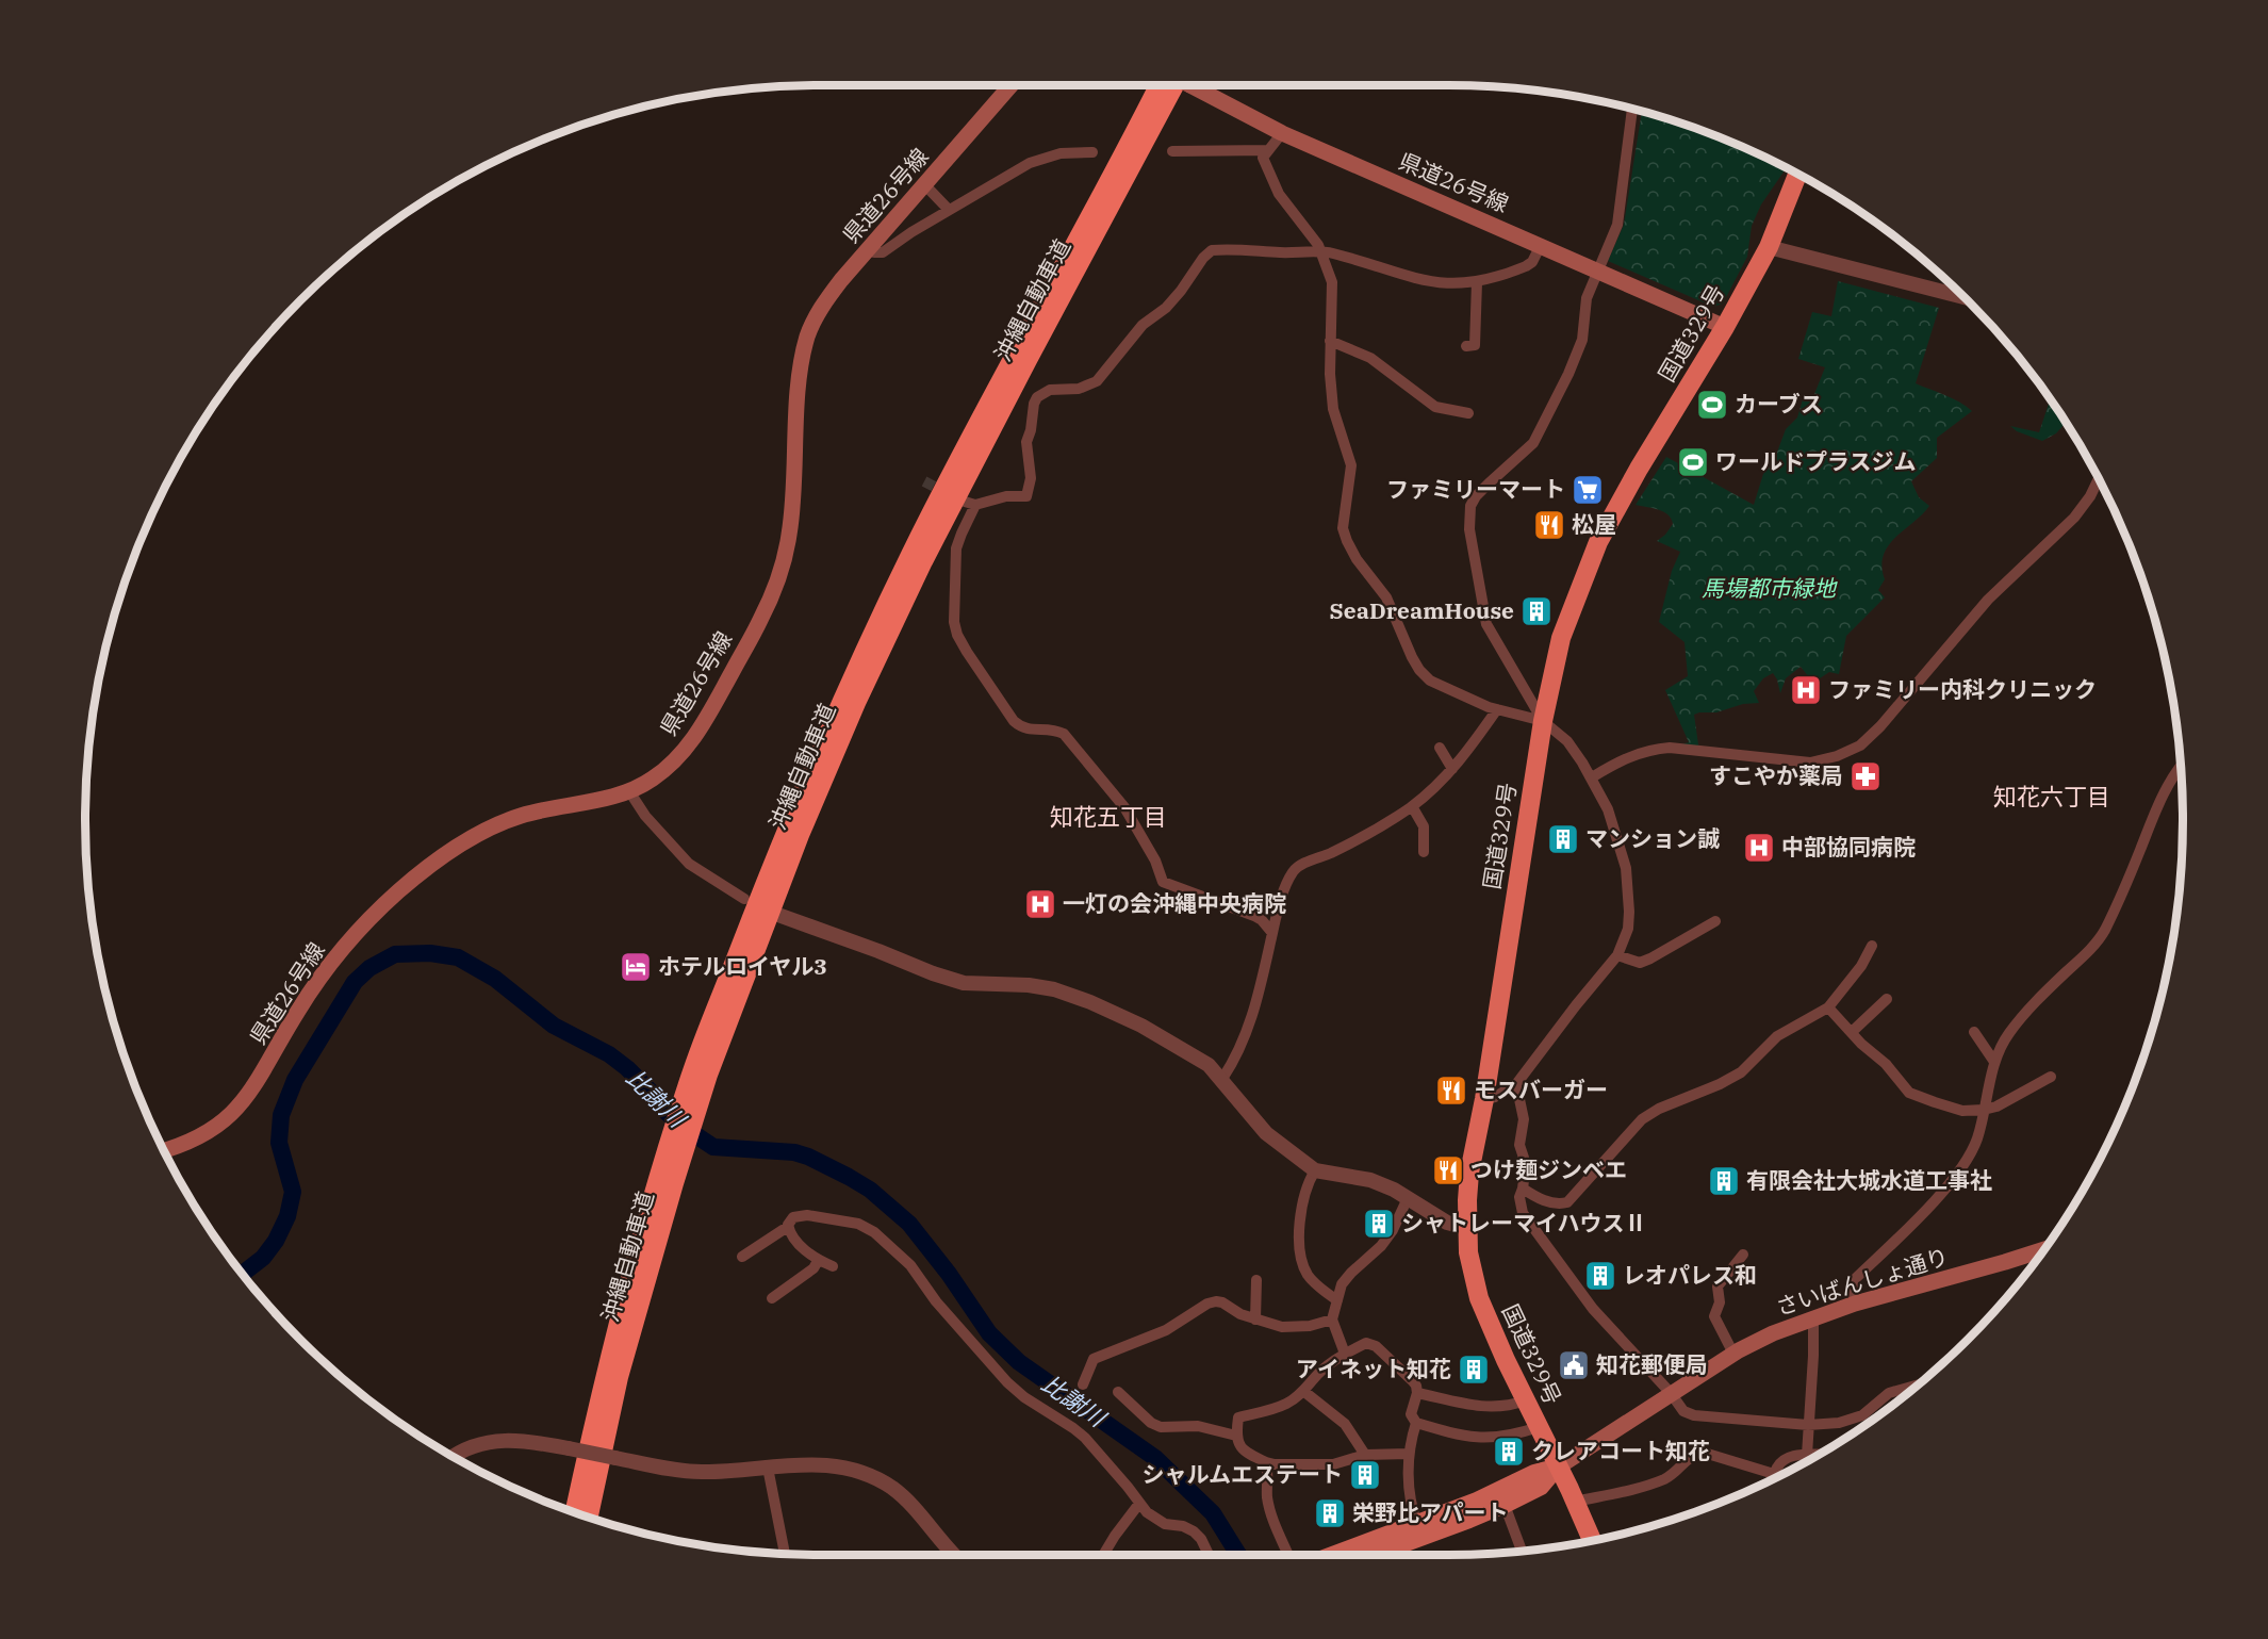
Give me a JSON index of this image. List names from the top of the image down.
{
  "streets": {
    "highway": ["沖縄自動車道", "国道329号"],
    "main road": ["県道26号線", "さいばんしょ通り"]
  },
  "crossings": [
    ["県道26号線", "国道329号"],
    ["国道329号", "さいばんしょ通り"]
  ],
  "districts": ["知花六丁目", "知花五丁目"],
  "water": ["比謝川"],
  "parks": ["馬場都市緑地"],
  "places": {
    "sports": ["カーブス", "ワールドプラスジム"],
    "supermarket": ["ファミリーマート"],
    "restaurant": ["松屋", "モスバーガー", "つけ麺ジンベエ"],
    "building": [
      "SeaDreamHouse",
      "マンション誠",
      "有限会社大城水道工事社",
      "シャトレーマイハウスⅡ",
      "レオパレス和",
      "アイネット知花",
      "クレアコート知花",
      "シャルムエステート",
      "栄野比アパート"
    ],
    "hospital": ["ファミリー内科クリニック", "中部協同病院", "一灯の会沖縄中央病院"],
    "pharmacy": ["すこやか薬局"],
    "hotel": ["ホテルロイヤル3"],
    "public building": ["知花郵便局"]
  }
}
